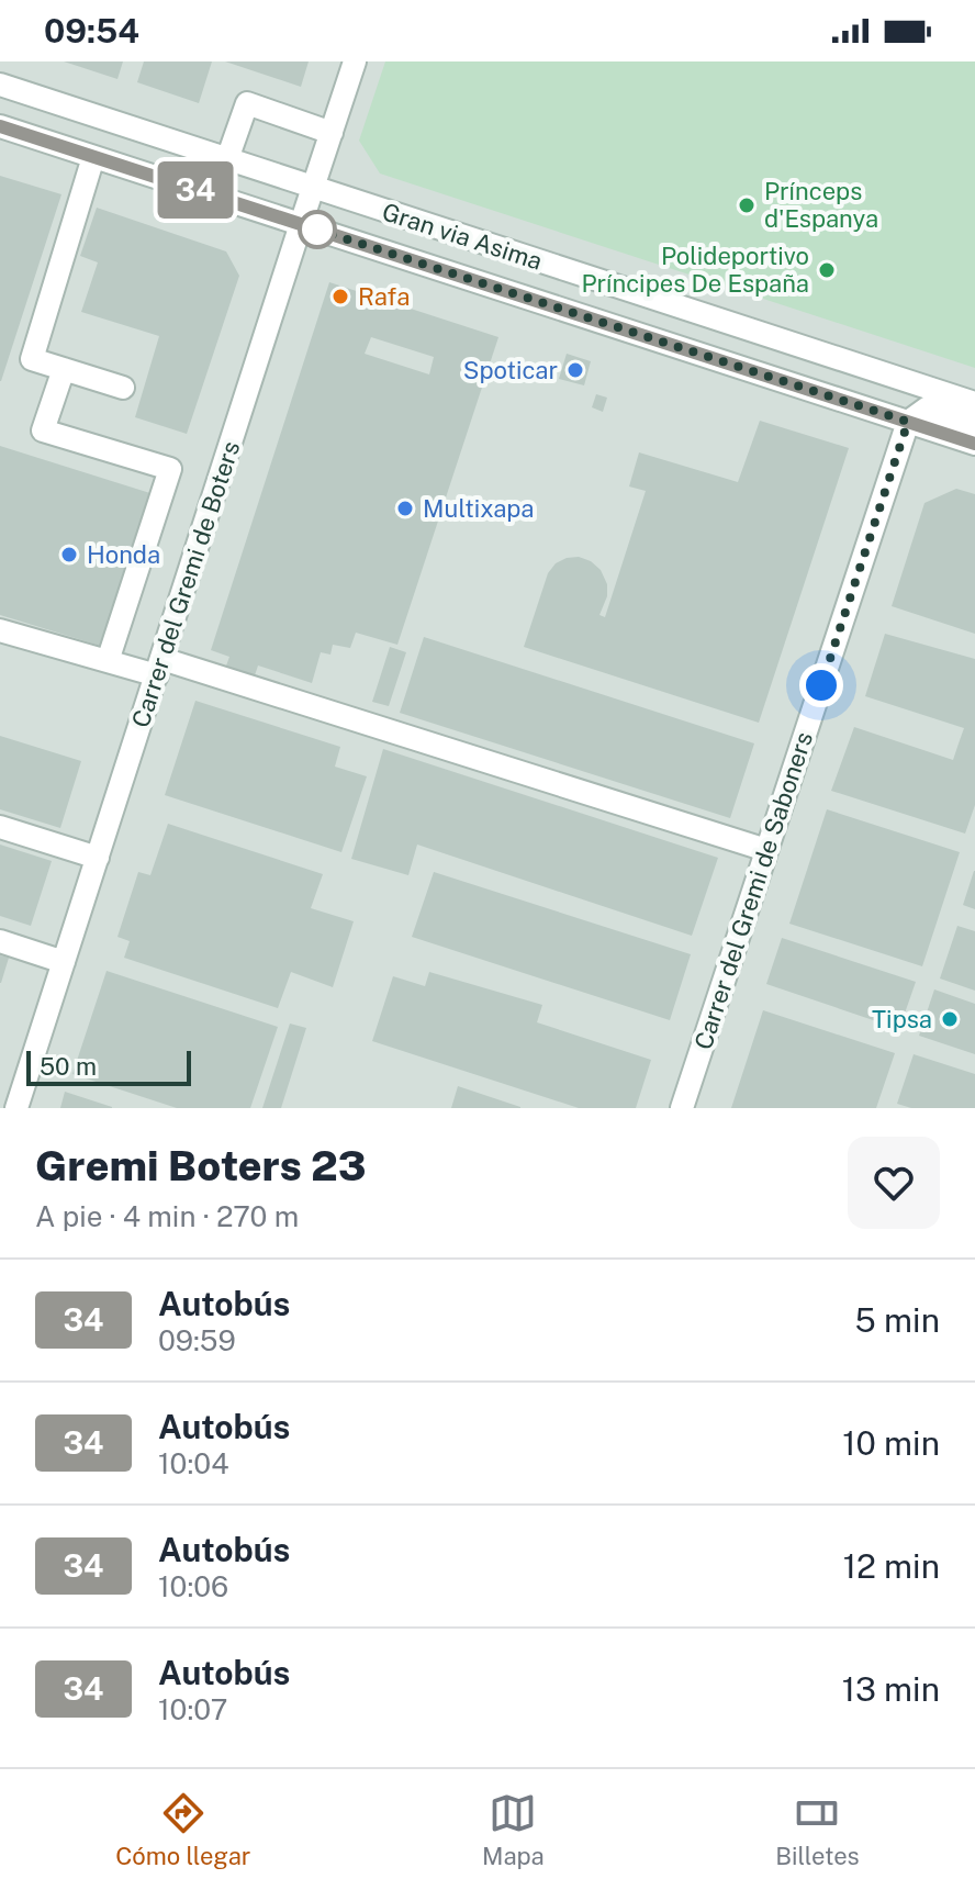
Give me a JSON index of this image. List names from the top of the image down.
{
  "streets": {
    "street": ["Gran via Asima", "Carrer del Gremi de Boters", "Carrer del Gremi de Saboners"]
  },
  "crossings": [
    ["Gran via Asima", "Carrer del Gremi de Boters"],
    ["Gran via Asima", "Carrer del Gremi de Saboners"]
  ],
  "places": [
    "Prínceps d'Espanya",
    "Polideportivo Príncipes De España",
    "Rafa",
    "Spoticar",
    "Multixapa",
    "Honda",
    "Tipsa"
  ],
  "lines": ["bus line 34"],
  "scale_bar": "50 m",
  "page": {
    "status": "09:54",
    "on_map": "34",
    "scale": "50 m",
    "heading": ["Gremi Boters 23", "A pie · 4 min · 270 m"],
    "list": [
      {
        "mark": "34",
        "name": "Autobús",
        "note": "09:59",
        "value": "5 min"
      },
      {
        "mark": "34",
        "name": "Autobús",
        "note": "10:04",
        "value": "10 min"
      },
      {
        "mark": "34",
        "name": "Autobús",
        "note": "10:06",
        "value": "12 min"
      },
      {
        "mark": "34",
        "name": "Autobús",
        "note": "10:07",
        "value": "13 min"
      }
    ],
    "tabs": ["Cómo llegar", "Mapa", "Billetes"]
  }
}
